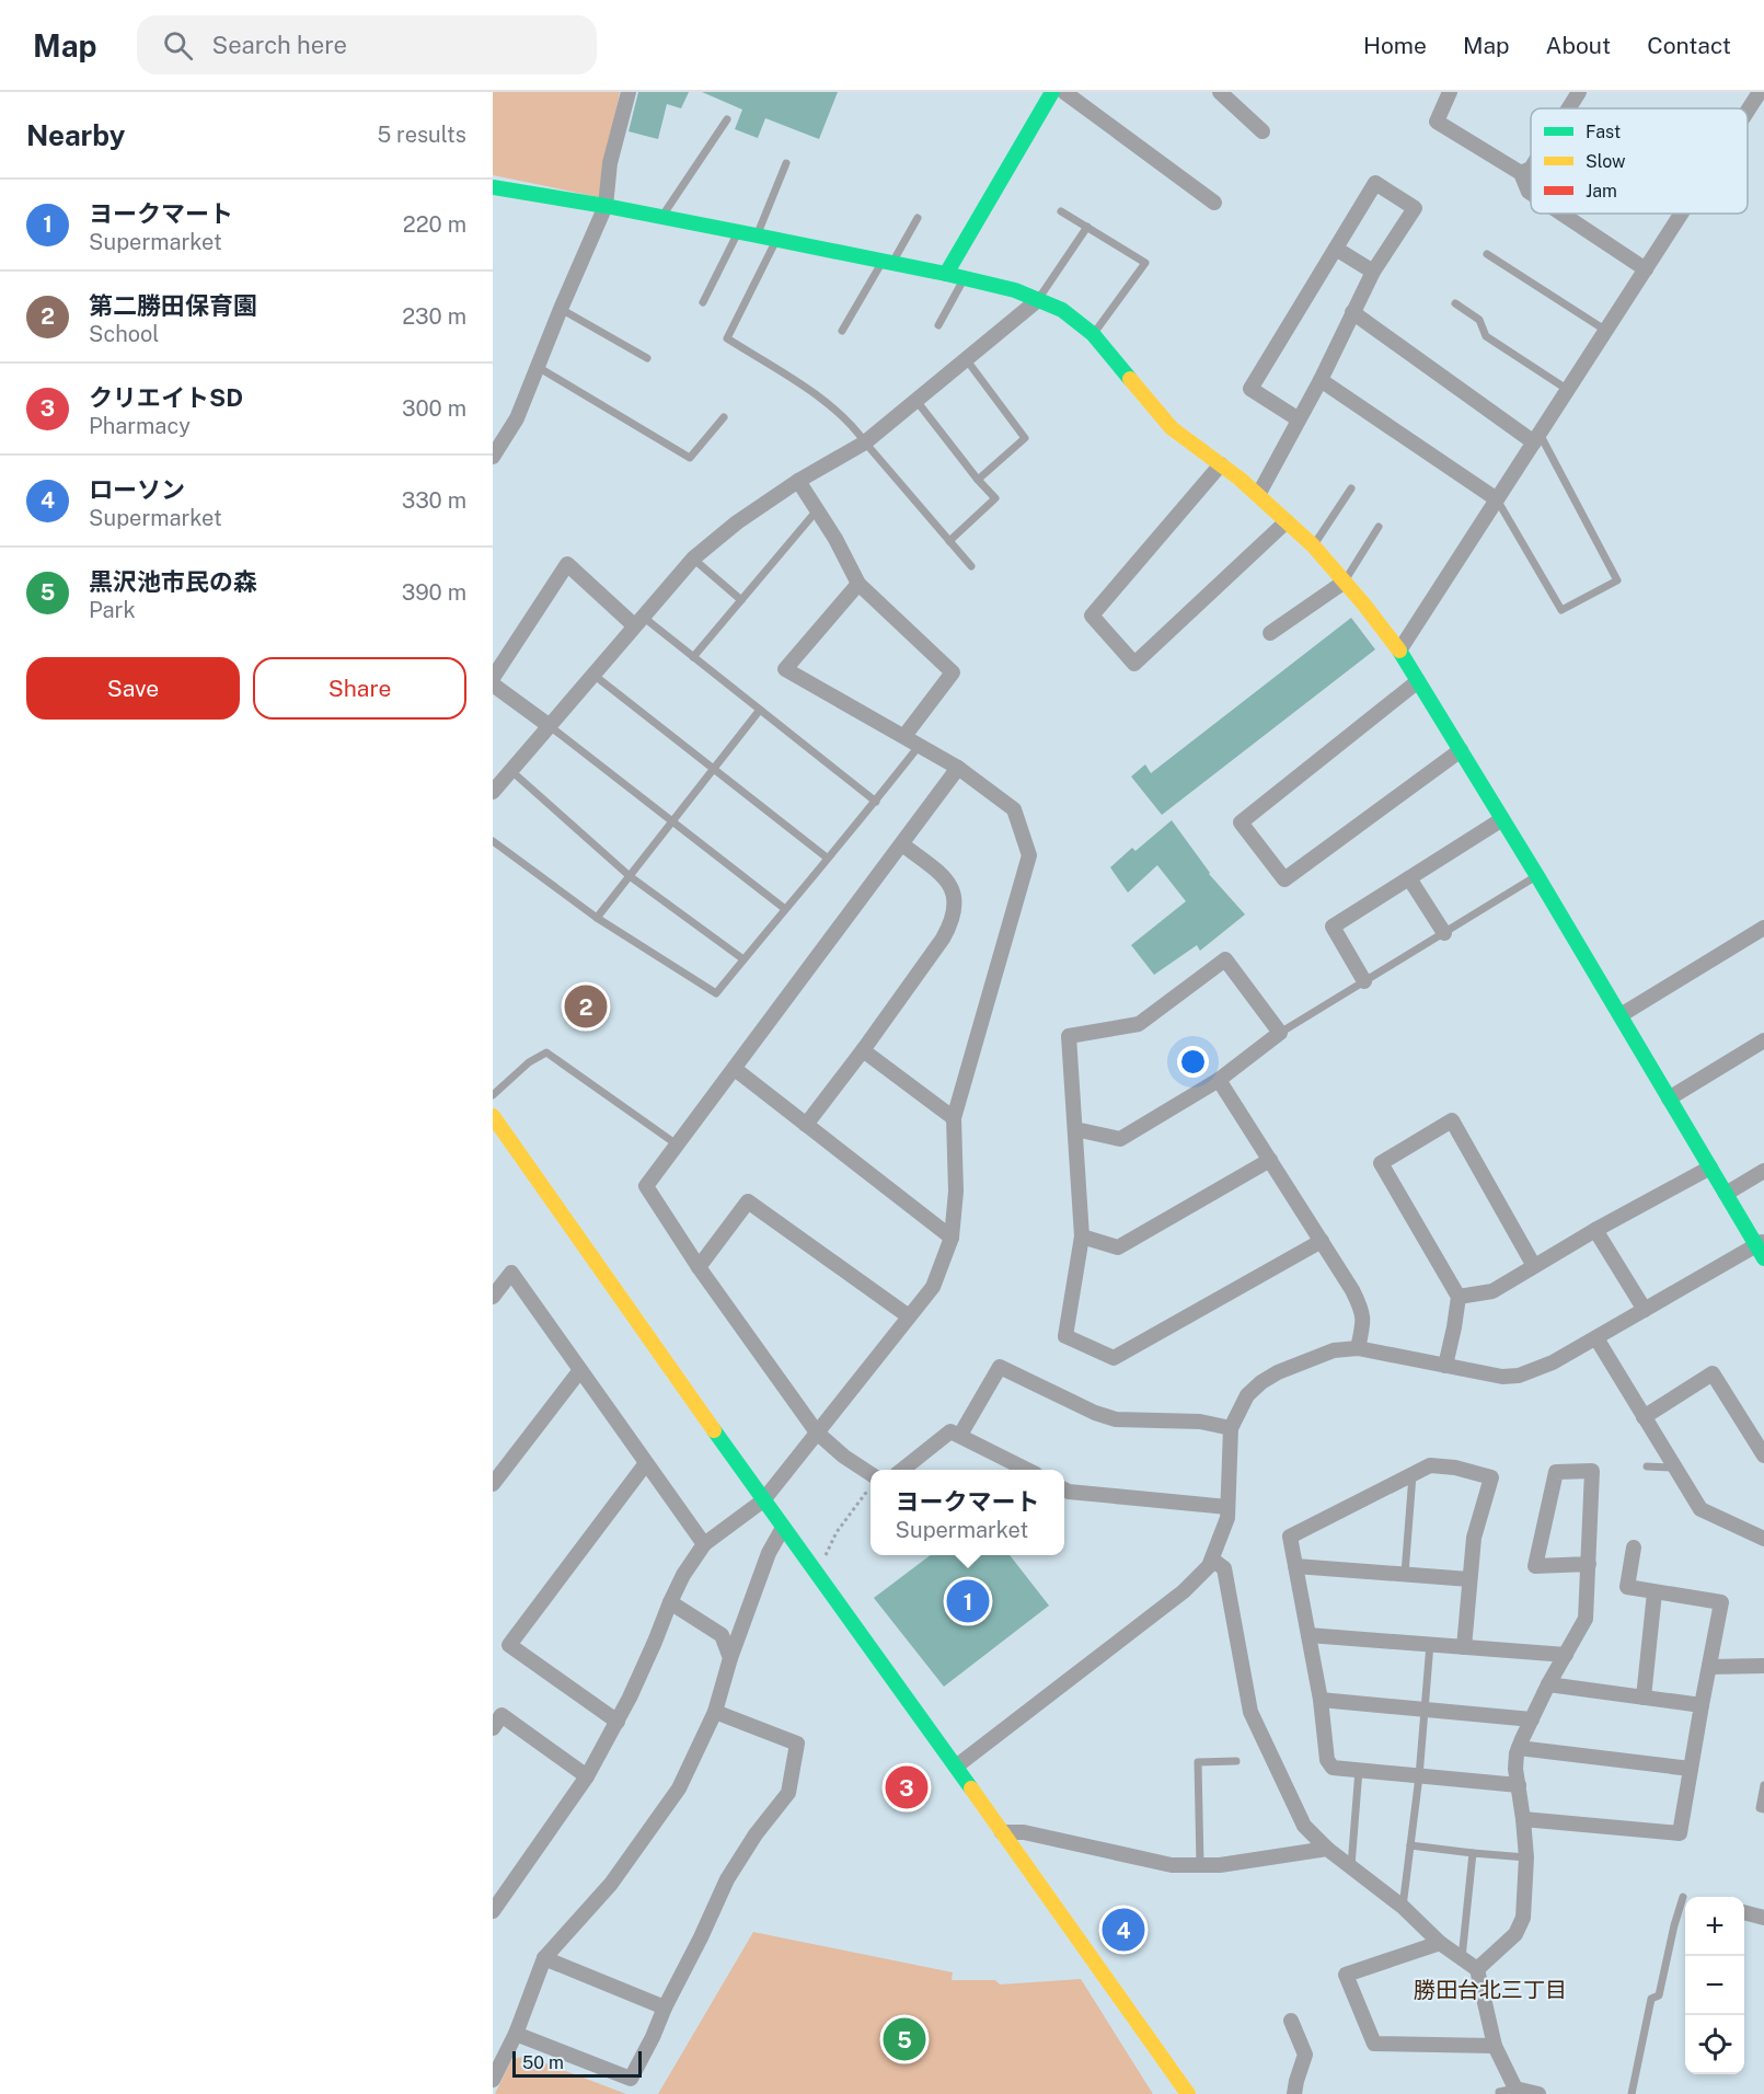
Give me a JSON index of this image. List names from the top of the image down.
{
  "districts": ["勝田台北三丁目"],
  "legend": ["Fast", "Slow", "Jam"],
  "scale_bar": "50 m",
  "page": {
    "header": "Map",
    "search": "Search here",
    "nav": [
      "Home",
      "Map",
      "About",
      "Contact"
    ],
    "heading": ["Nearby", "5 results"],
    "list": [
      {
        "mark": "1",
        "name": "ヨークマート",
        "note": "Supermarket",
        "value": "220 m"
      },
      {
        "mark": "2",
        "name": "第二勝田保育園",
        "note": "School",
        "value": "230 m"
      },
      {
        "mark": "3",
        "name": "クリエイトSD",
        "note": "Pharmacy",
        "value": "300 m"
      },
      {
        "mark": "4",
        "name": "ローソン",
        "note": "Supermarket",
        "value": "330 m"
      },
      {
        "mark": "5",
        "name": "黒沢池市民の森",
        "note": "Park",
        "value": "390 m"
      }
    ],
    "buttons": ["Save", "Share"],
    "pins": [
      "2",
      "1",
      "3",
      "4",
      "5"
    ],
    "popup": ["ヨークマート", "Supermarket"],
    "map_buttons": ["+", "−"],
    "scale": "50 m"
  }
}
